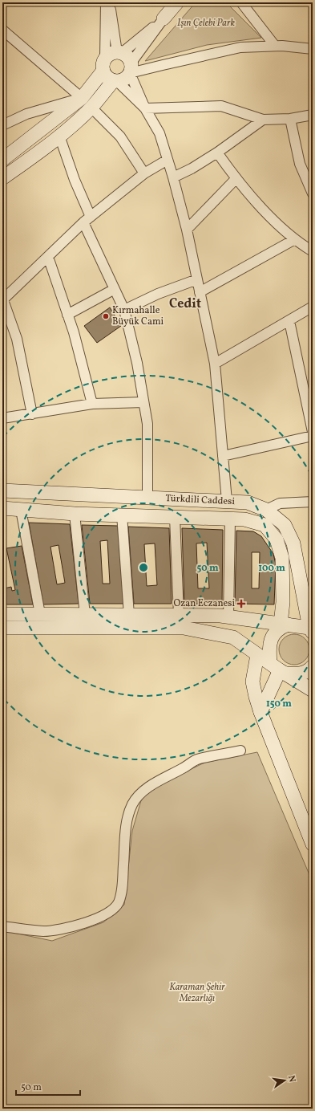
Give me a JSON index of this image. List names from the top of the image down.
{
  "streets": {
    "main road": ["Türkdili Caddesi"]
  },
  "districts": ["Cedit"],
  "parks": ["Işın Çelebi Park", "Karaman Şehir Mezarlığı"],
  "places": {
    "other": ["Kırmahalle Büyük Cami"],
    "health": ["Ozan Eczanesi"]
  },
  "scale_bar": "50 m",
  "north": "right",
  "rings": ["50 m", "100 m", "150 m"]
}
